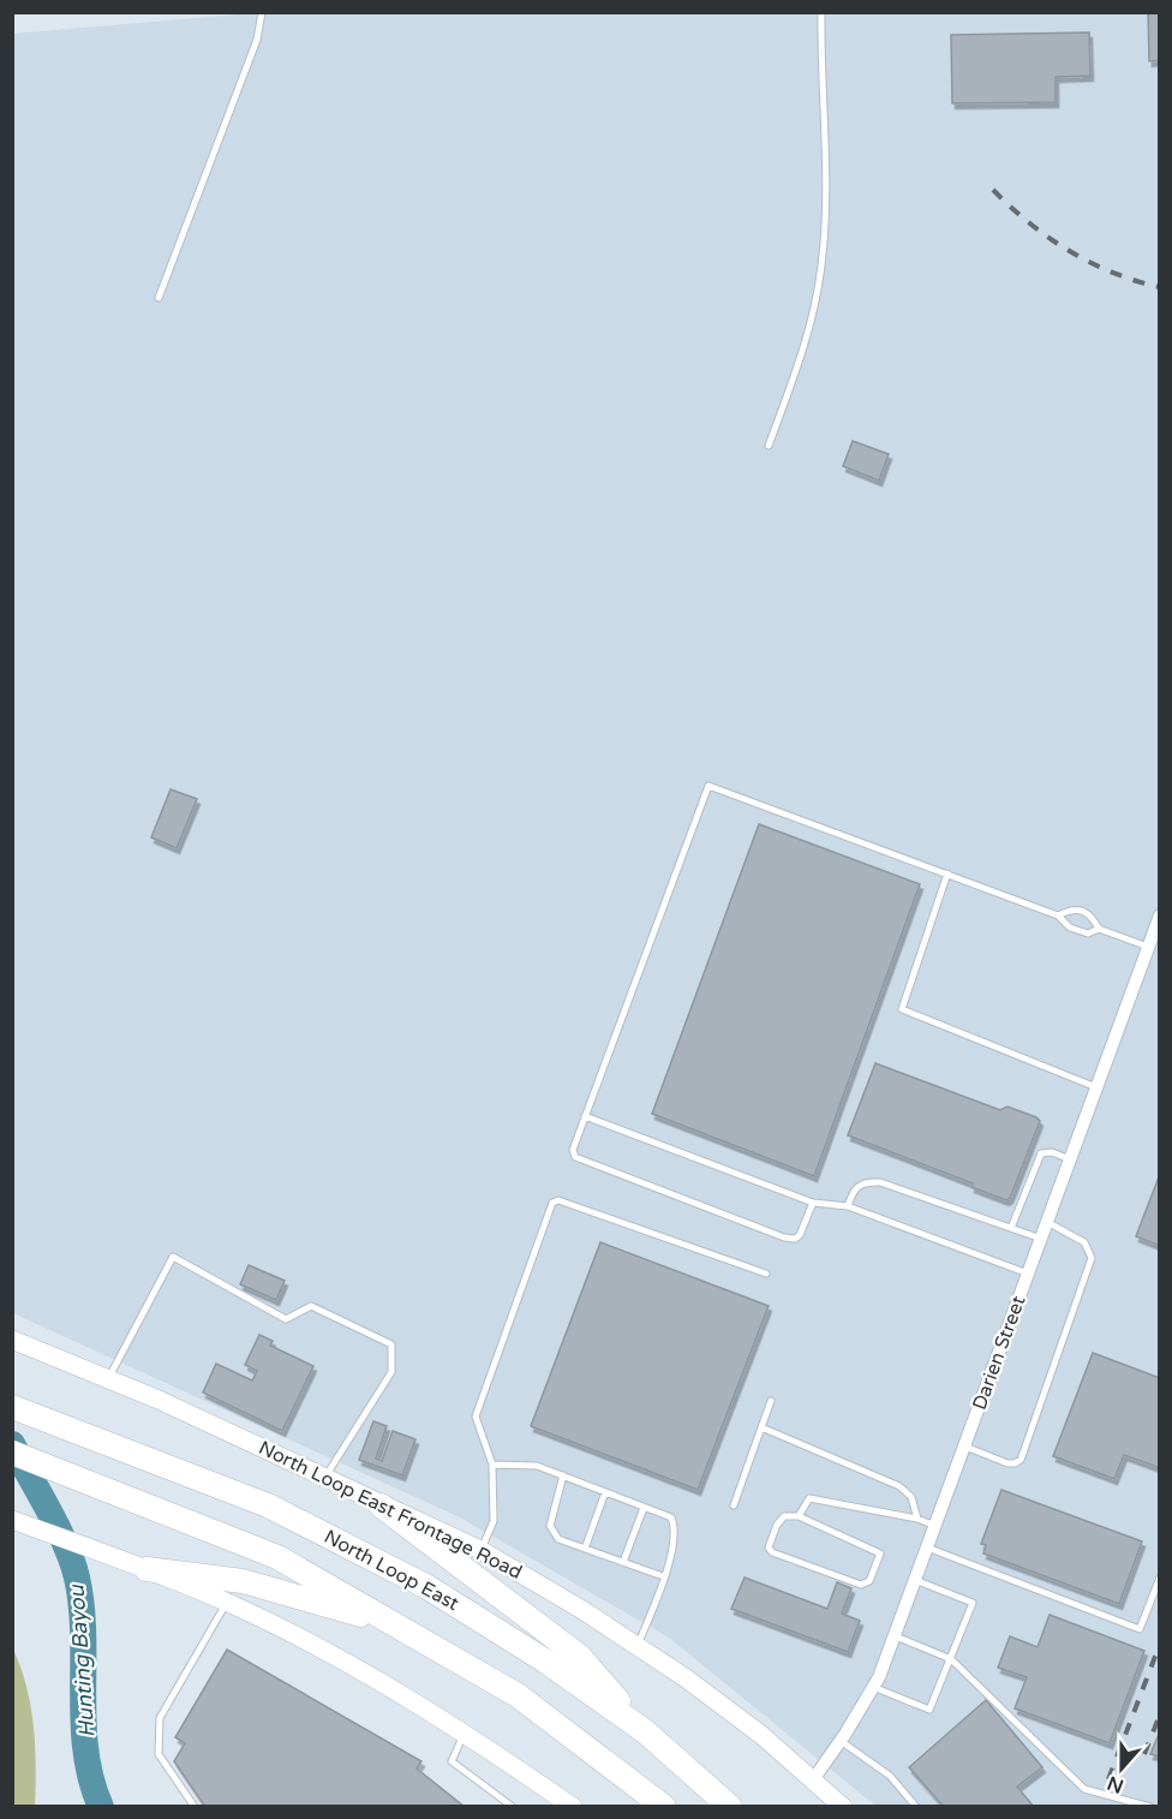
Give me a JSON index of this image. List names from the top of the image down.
{
  "streets": {
    "highway": ["North Loop East"],
    "main road": ["North Loop East Frontage Road"],
    "street": ["Darien Street"]
  },
  "crossings": [
    ["Darien Street", "North Loop East Frontage Road"]
  ],
  "water": ["Hunting Bayou"],
  "north": "bottom"
}
